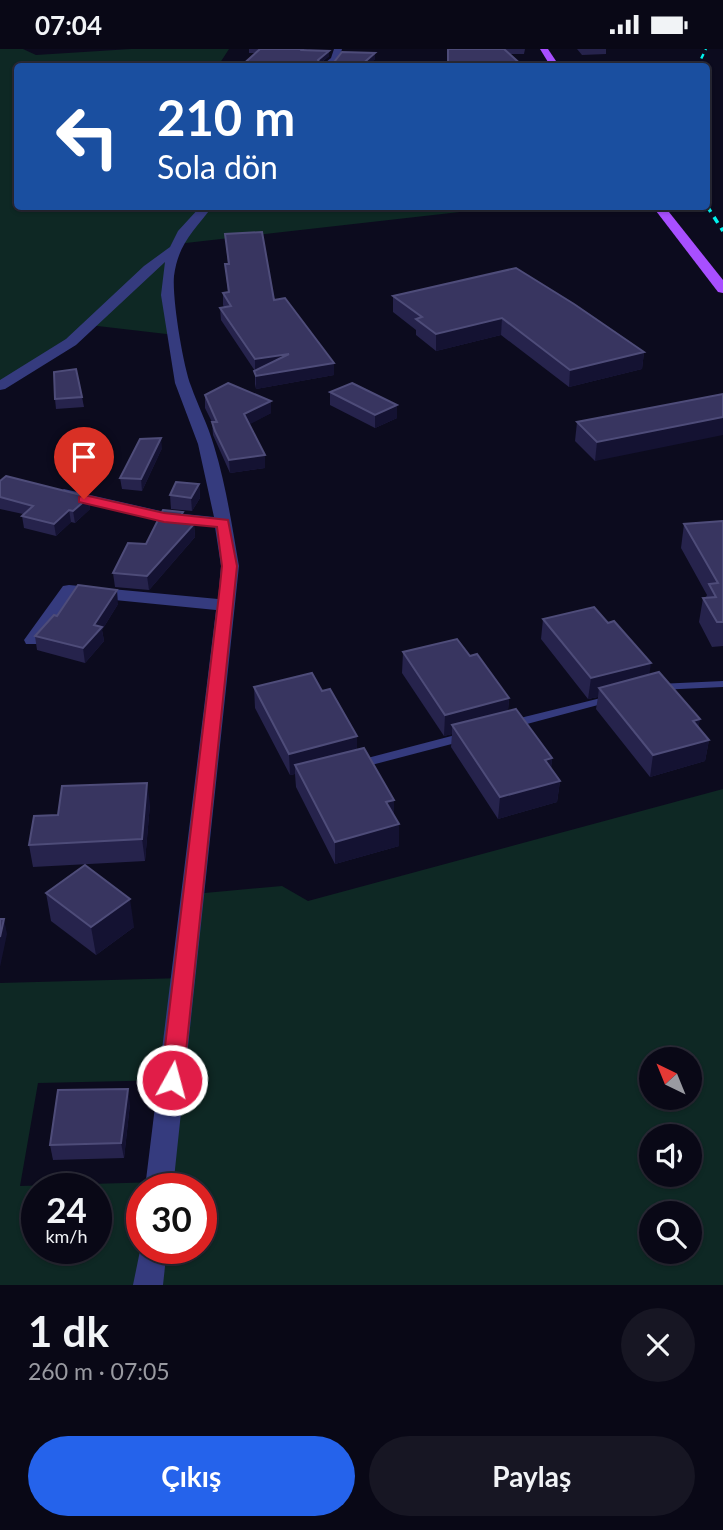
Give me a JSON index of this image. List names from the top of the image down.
{
  "north": "top left",
  "page": {
    "status": "07:04",
    "turn": ["210 m", "Sola dön"],
    "speed": "24 km/h",
    "limit": "30",
    "heading": ["1 dk", "260 m · 07:05"],
    "buttons": ["Çıkış", "Paylaş"]
  }
}
